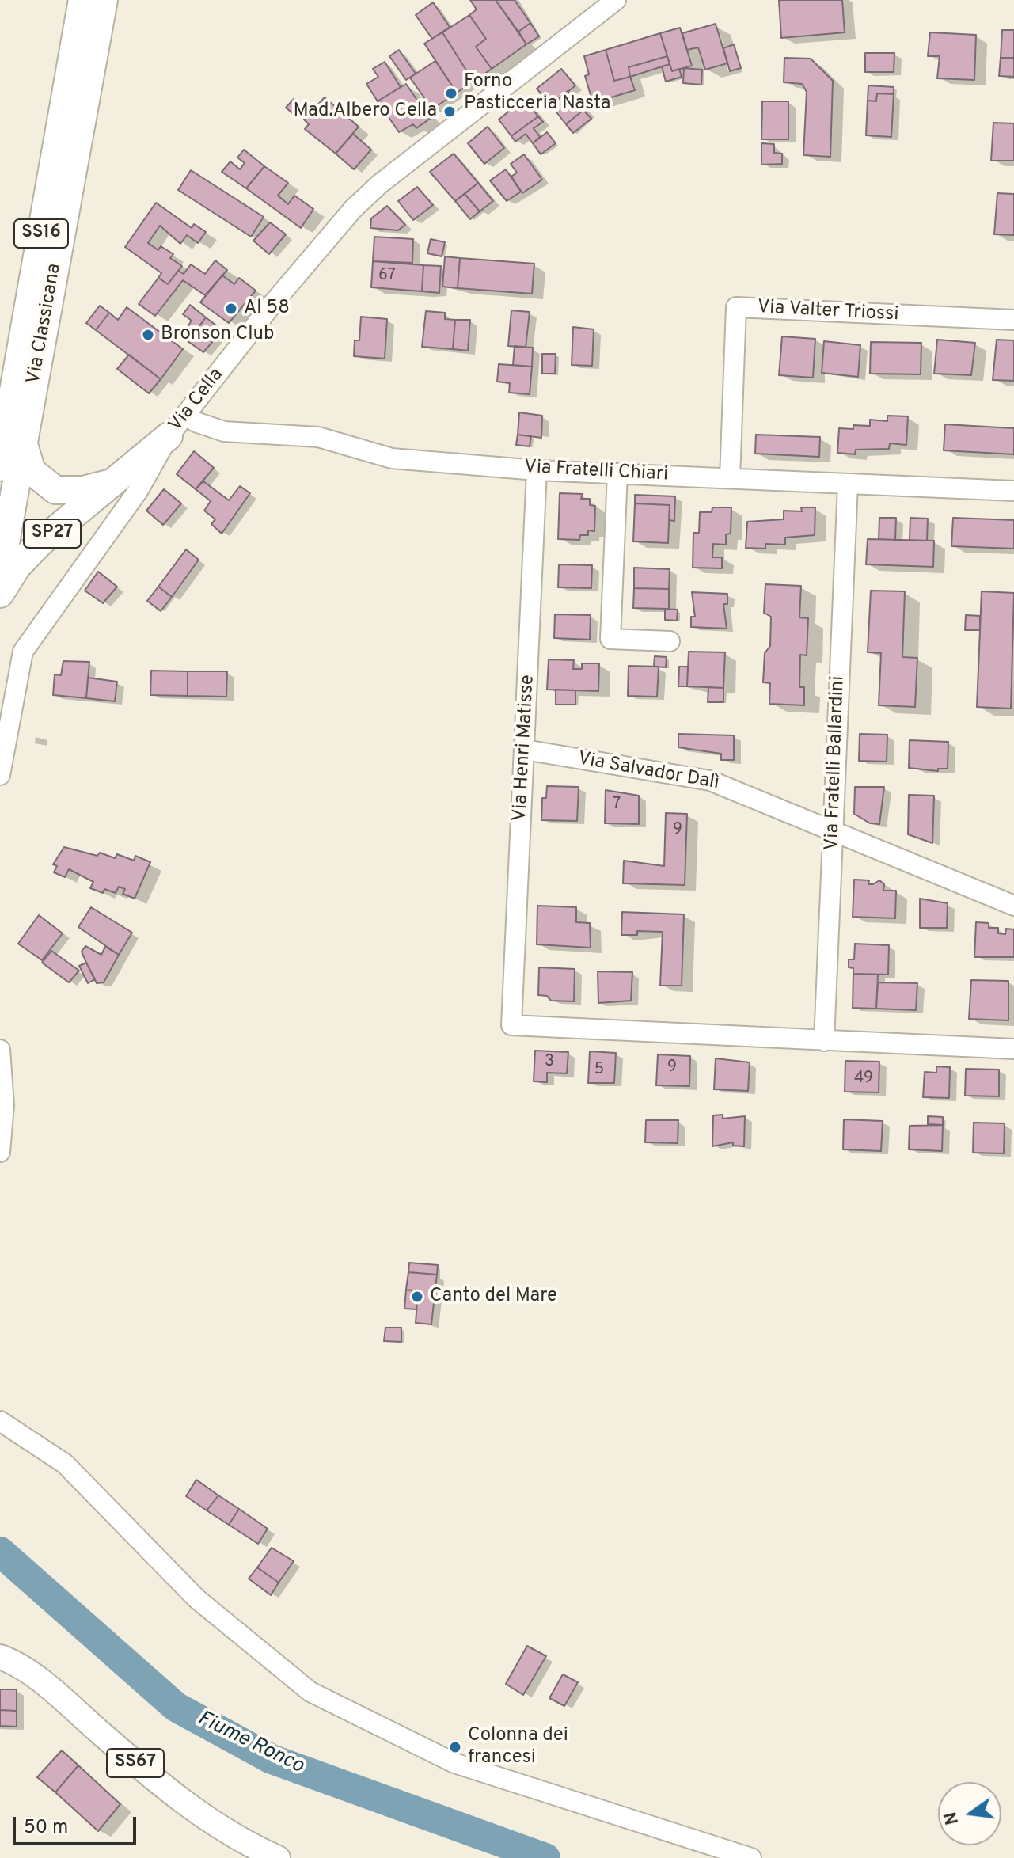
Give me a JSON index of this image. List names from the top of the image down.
{
  "streets": {
    "highway": ["SS16", "Via Classicana", "SP27"],
    "main road": ["SS67"],
    "street": [
      "Via Valter Triossi",
      "Via Cella",
      "Via Fratelli Chiari",
      "Via Henri Matisse",
      "Via Fratelli Ballardini",
      "Via Salvador Dalì"
    ]
  },
  "crossings": [
    ["Via Valter Triossi", "Via Fratelli Chiari"],
    ["Via Classicana", "SP27"],
    ["Via Cella", "Via Fratelli Chiari"],
    ["Via Cella", "SP27"],
    ["Via Fratelli Chiari", "Via Henri Matisse"],
    ["Via Fratelli Chiari", "Via Fratelli Ballardini"],
    ["Via Henri Matisse", "Via Fratelli Ballardini"],
    ["Via Henri Matisse", "Via Salvador Dalì"],
    ["Via Fratelli Ballardini", "Via Salvador Dalì"]
  ],
  "water": ["Fiume Ronco"],
  "places": [
    "Forno Pasticceria Nasta",
    "Mad.Albero Cella",
    "Al 58",
    "Bronson Club",
    "Canto del Mare",
    "Colonna dei francesi"
  ],
  "house_numbers": [
    "67",
    "7",
    "9",
    "3",
    "9",
    "5",
    "49"
  ],
  "scale_bar": "50 m",
  "north": "left"
}
